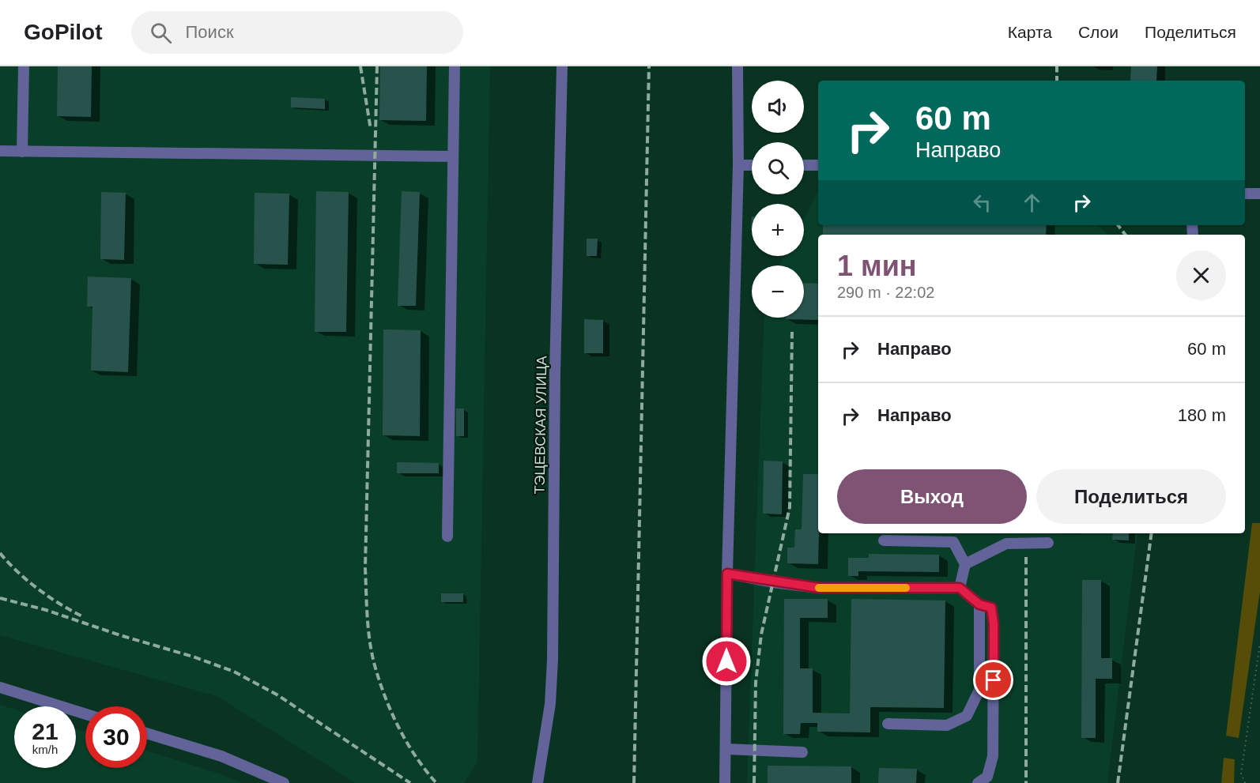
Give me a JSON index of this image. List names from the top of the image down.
{
  "streets": {
    "street": ["ТЭЦЕВСКАЯ УЛИЦА"]
  },
  "page": {
    "header": "GoPilot",
    "search": "Поиск",
    "nav": ["Карта", "Слои", "Поделиться"],
    "map_buttons": ["+", "−"],
    "turn": ["60 m", "Направо"],
    "heading": ["1 мин", "290 m · 22:02"],
    "list": [
      {
        "name": "Направо",
        "value": "60 m"
      },
      {
        "name": "Направо",
        "value": "180 m"
      }
    ],
    "buttons": ["Выход", "Поделиться"],
    "speed": "21 km/h",
    "limit": "30"
  }
}
